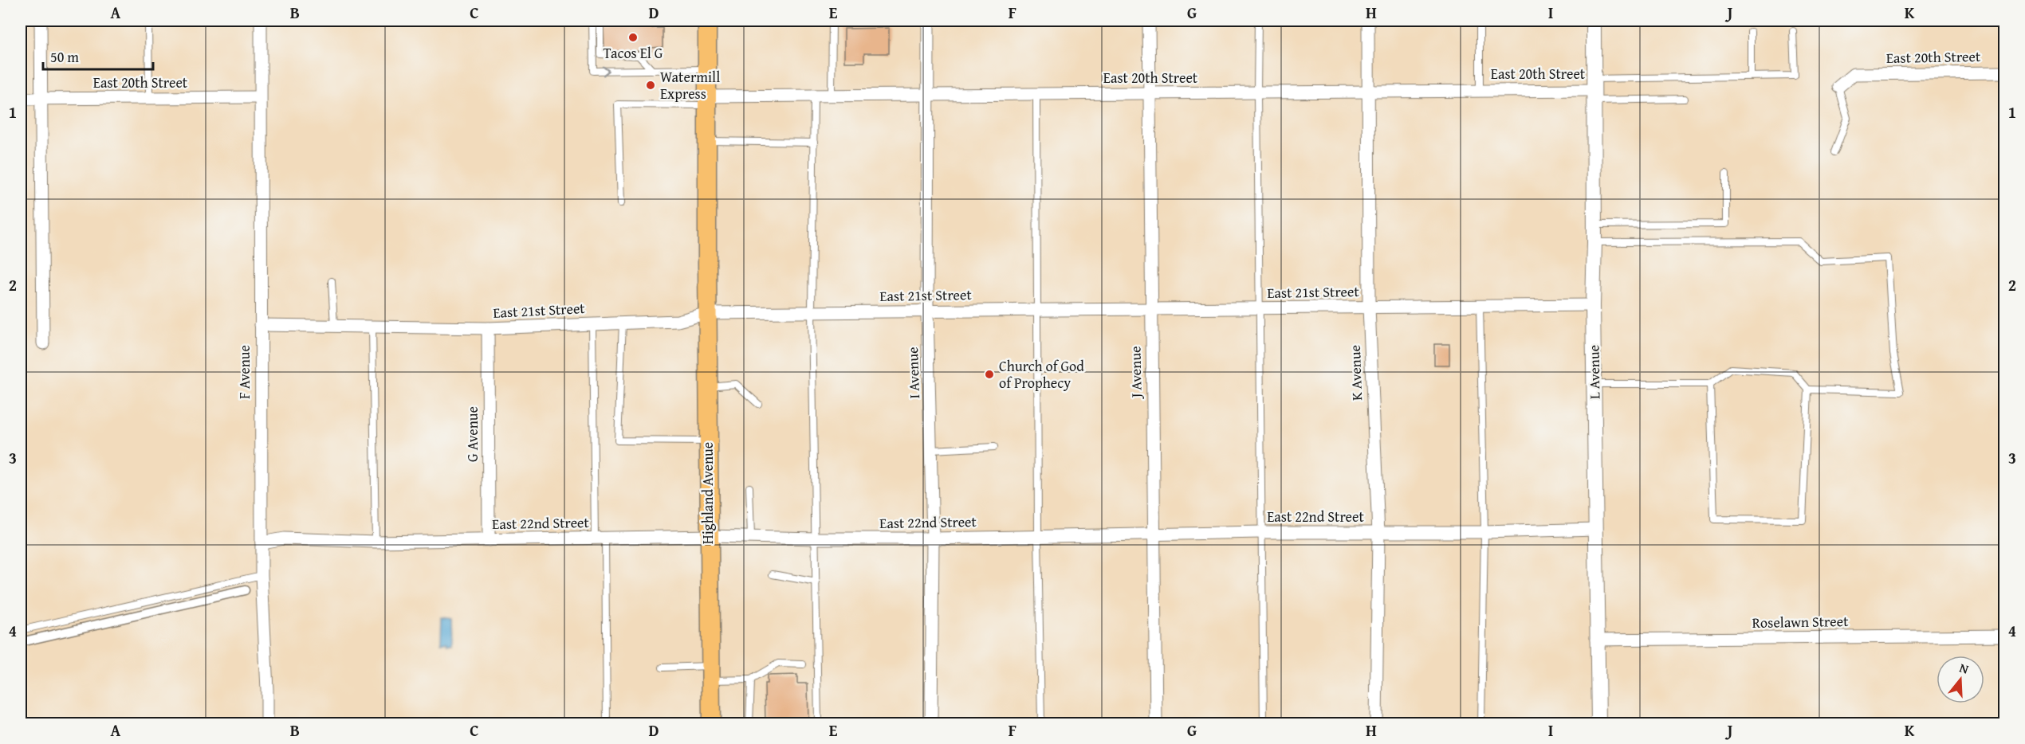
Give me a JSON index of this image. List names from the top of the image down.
{
  "streets": {
    "main road": ["Highland Avenue"],
    "street": [
      "East 20th Street",
      "East 21st Street",
      "F Avenue",
      "J Avenue",
      "L Avenue",
      "I Avenue",
      "K Avenue",
      "G Avenue",
      "East 22nd Street",
      "Roselawn Street"
    ]
  },
  "crossings": [
    ["East 20th Street", "F Avenue"],
    ["East 20th Street", "J Avenue"],
    ["East 20th Street", "L Avenue"],
    ["East 20th Street", "I Avenue"],
    ["East 20th Street", "K Avenue"],
    ["East 20th Street", "Highland Avenue"],
    ["East 21st Street", "F Avenue"],
    ["East 21st Street", "J Avenue"],
    ["East 21st Street", "L Avenue"],
    ["East 21st Street", "I Avenue"],
    ["East 21st Street", "K Avenue"],
    ["East 21st Street", "G Avenue"],
    ["East 21st Street", "Highland Avenue"],
    ["F Avenue", "East 22nd Street"],
    ["J Avenue", "East 22nd Street"],
    ["L Avenue", "East 22nd Street"],
    ["L Avenue", "Roselawn Street"],
    ["I Avenue", "East 22nd Street"],
    ["K Avenue", "East 22nd Street"],
    ["G Avenue", "East 22nd Street"],
    ["Highland Avenue", "East 22nd Street"]
  ],
  "places": ["Tacos El G", "Watermill Express", "Church of God of Prophecy"],
  "scale_bar": "50 m",
  "north": "top",
  "grid": {
    "columns": [
      "A",
      "B",
      "C",
      "D",
      "E",
      "F",
      "G",
      "H",
      "I",
      "J",
      "K"
    ],
    "rows": [
      "1",
      "2",
      "3",
      "4"
    ]
  }
}
